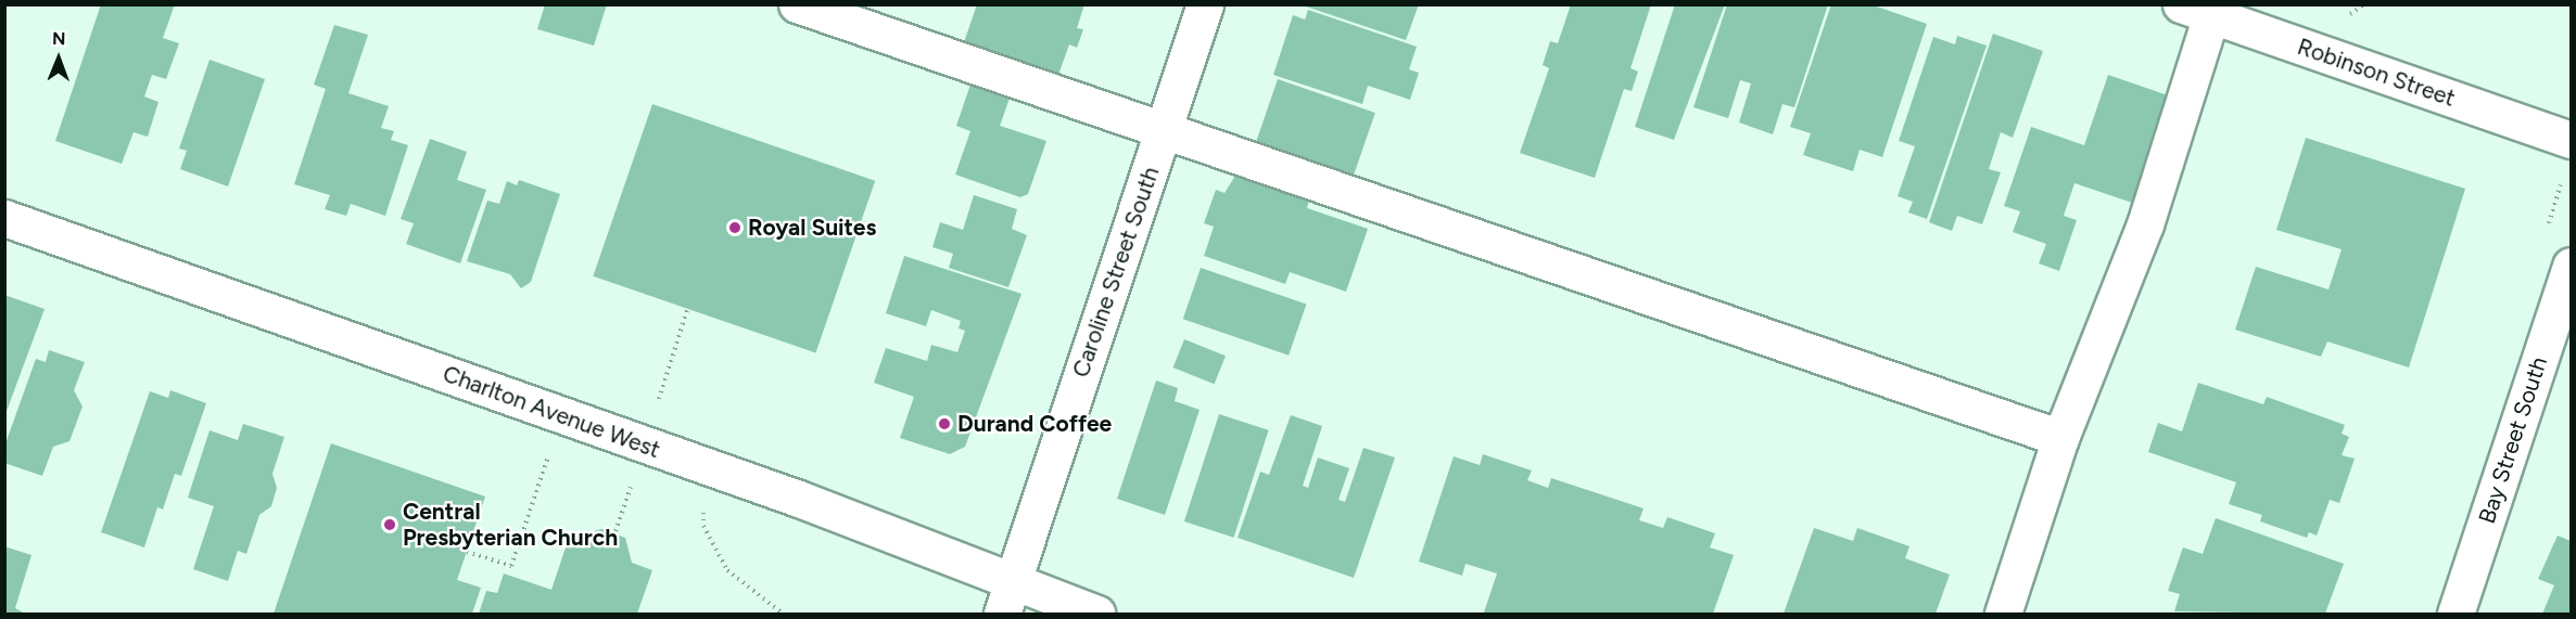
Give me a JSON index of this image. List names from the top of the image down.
{
  "streets": {
    "street": [
      "Robinson Street",
      "Caroline Street South",
      "Charlton Avenue West",
      "Bay Street South"
    ]
  },
  "crossings": [
    ["Caroline Street South", "Charlton Avenue West"]
  ],
  "places": ["Royal Suites", "Durand Coffee", "Central Presbyterian Church"],
  "north": "top"
}
